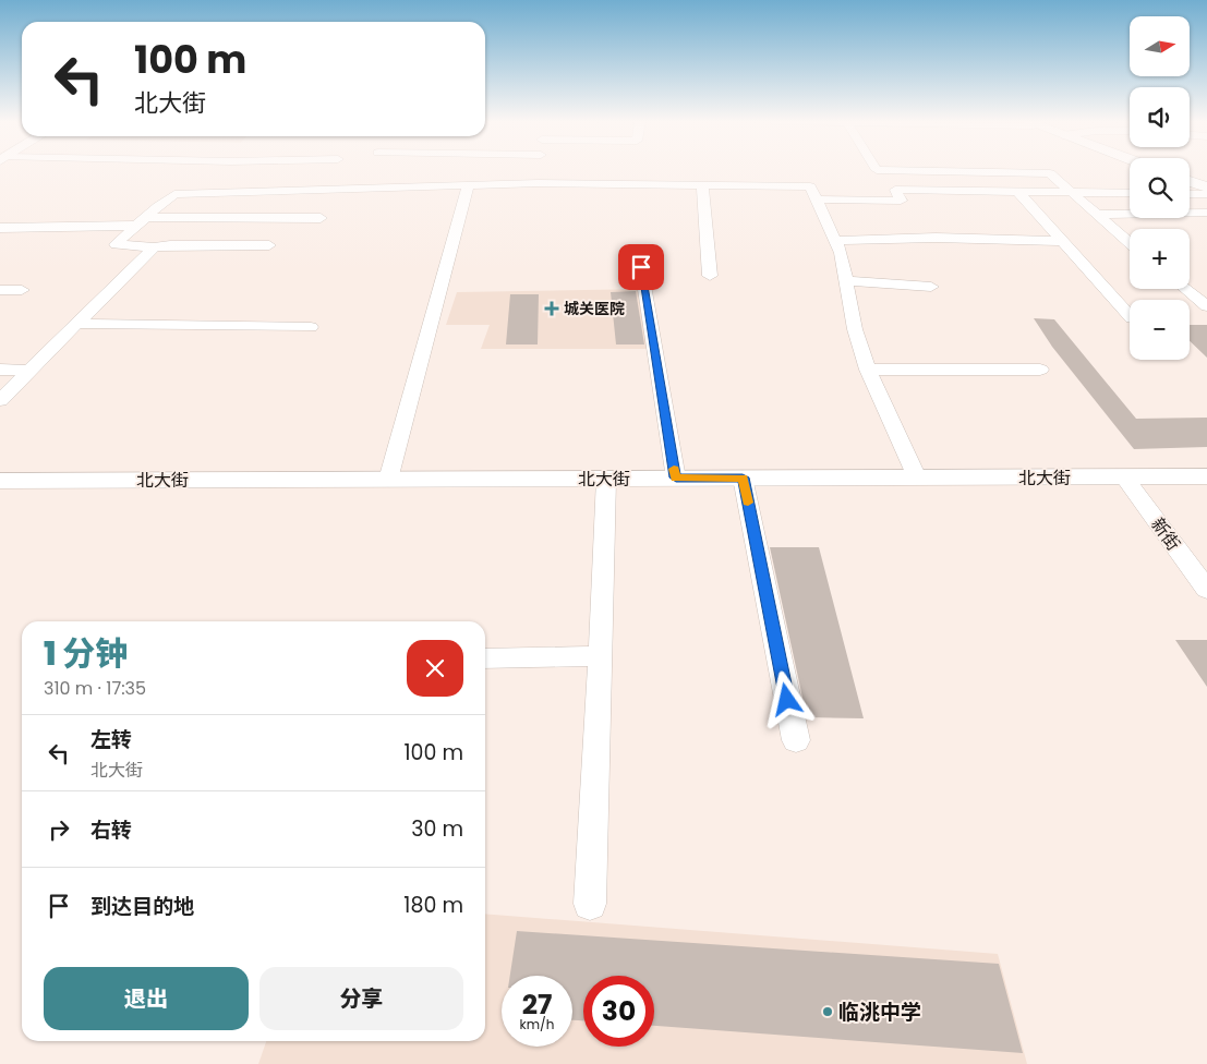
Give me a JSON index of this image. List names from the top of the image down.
{
  "streets": {
    "main road": ["北大街"],
    "street": ["新街"]
  },
  "crossings": [
    ["北大街", "新街"]
  ],
  "places": {
    "health": ["城关医院"],
    "other": ["临洮中学"]
  },
  "north": "right",
  "page": {
    "map_buttons": ["+", "−"],
    "turn": ["100 m", "北大街"],
    "heading": ["1 分钟", "310 m · 17:35"],
    "list": [
      {
        "name": "左转",
        "note": "北大街",
        "value": "100 m"
      },
      {
        "name": "右转",
        "value": "30 m"
      },
      {
        "name": "到达目的地",
        "value": "180 m"
      }
    ],
    "buttons": ["退出", "分享"],
    "speed": "27 km/h",
    "limit": "30"
  }
}
